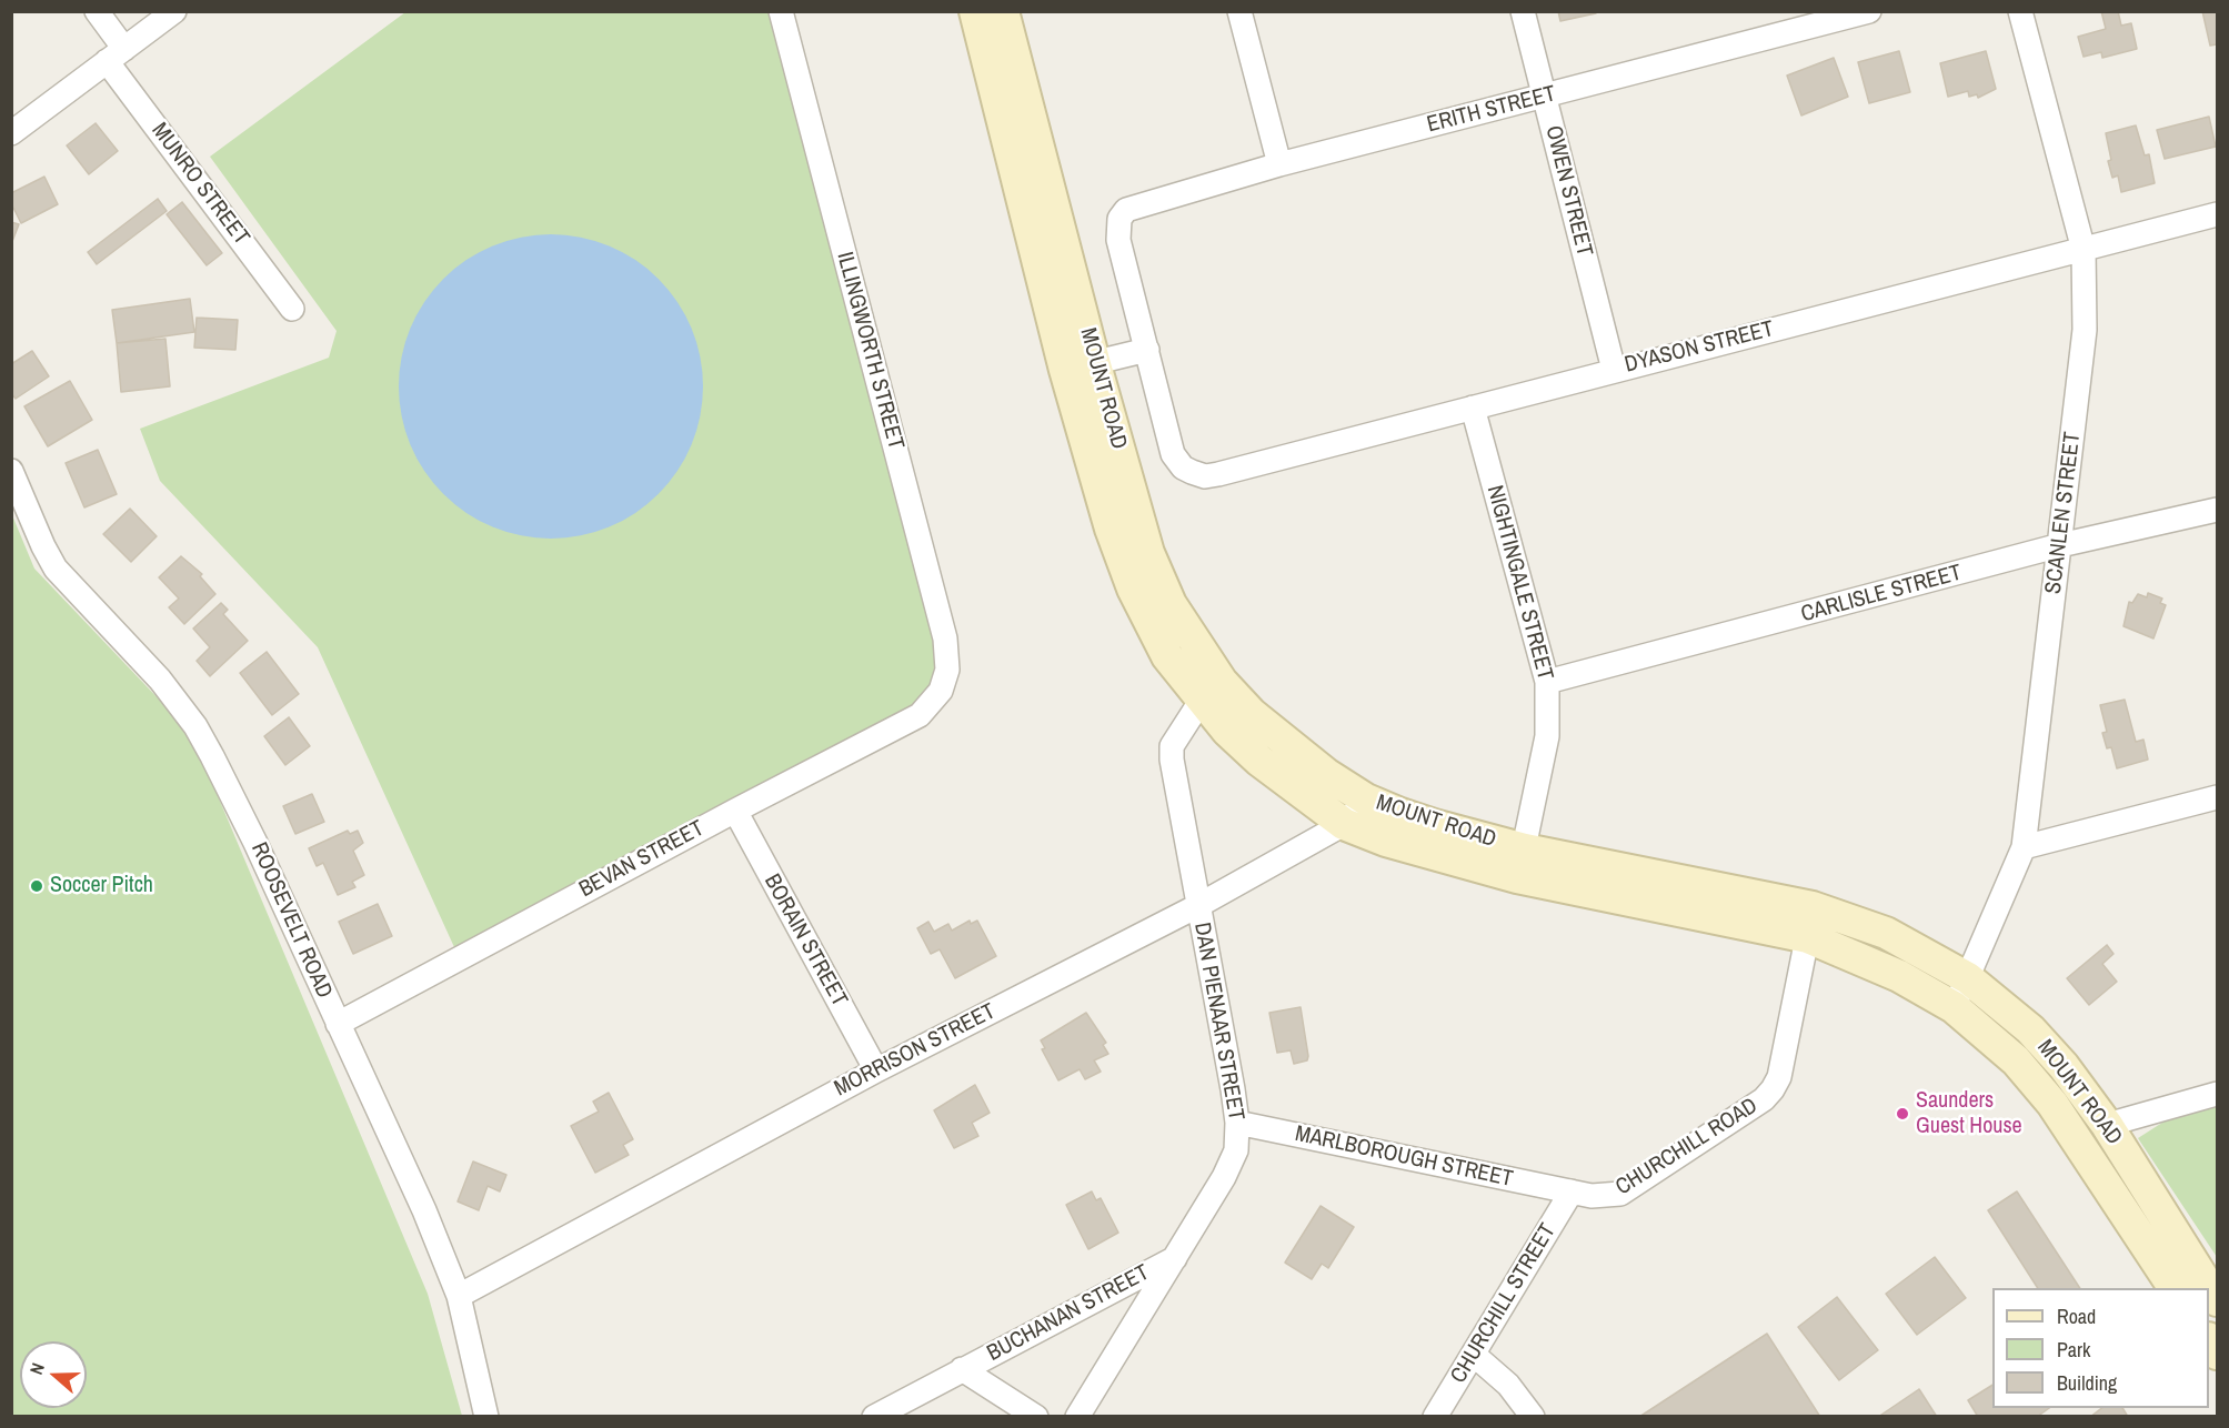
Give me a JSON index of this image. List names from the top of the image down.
{
  "streets": {
    "main road": ["MOUNT ROAD"],
    "street": [
      "ERITH STREET",
      "MUNRO STREET",
      "OWEN STREET",
      "DYASON STREET",
      "ILLINGWORTH STREET",
      "SCANLEN STREET",
      "NIGHTINGALE STREET",
      "CARLISLE STREET",
      "BEVAN STREET",
      "ROOSEVELT ROAD",
      "BORAIN STREET",
      "DAN PIENAAR STREET",
      "MORRISON STREET",
      "CHURCHILL ROAD",
      "MARLBOROUGH STREET",
      "CHURCHILL STREET",
      "BUCHANAN STREET"
    ]
  },
  "crossings": [
    ["ERITH STREET", "OWEN STREET"],
    ["ERITH STREET", "DYASON STREET"],
    ["OWEN STREET", "DYASON STREET"],
    ["DYASON STREET", "SCANLEN STREET"],
    ["DYASON STREET", "NIGHTINGALE STREET"],
    ["ILLINGWORTH STREET", "BEVAN STREET"],
    ["MOUNT ROAD", "SCANLEN STREET"],
    ["MOUNT ROAD", "NIGHTINGALE STREET"],
    ["MOUNT ROAD", "DAN PIENAAR STREET"],
    ["MOUNT ROAD", "MORRISON STREET"],
    ["MOUNT ROAD", "CHURCHILL ROAD"],
    ["SCANLEN STREET", "CARLISLE STREET"],
    ["NIGHTINGALE STREET", "CARLISLE STREET"],
    ["BEVAN STREET", "ROOSEVELT ROAD"],
    ["BEVAN STREET", "BORAIN STREET"],
    ["ROOSEVELT ROAD", "MORRISON STREET"],
    ["BORAIN STREET", "MORRISON STREET"],
    ["DAN PIENAAR STREET", "MORRISON STREET"],
    ["DAN PIENAAR STREET", "MARLBOROUGH STREET"],
    ["DAN PIENAAR STREET", "BUCHANAN STREET"],
    ["CHURCHILL ROAD", "MARLBOROUGH STREET"],
    ["CHURCHILL ROAD", "CHURCHILL STREET"],
    ["MARLBOROUGH STREET", "CHURCHILL STREET"]
  ],
  "places": ["Soccer Pitch", "Saunders Guest House"],
  "legend": ["Road", "Park", "Building"],
  "north": "left"
}
